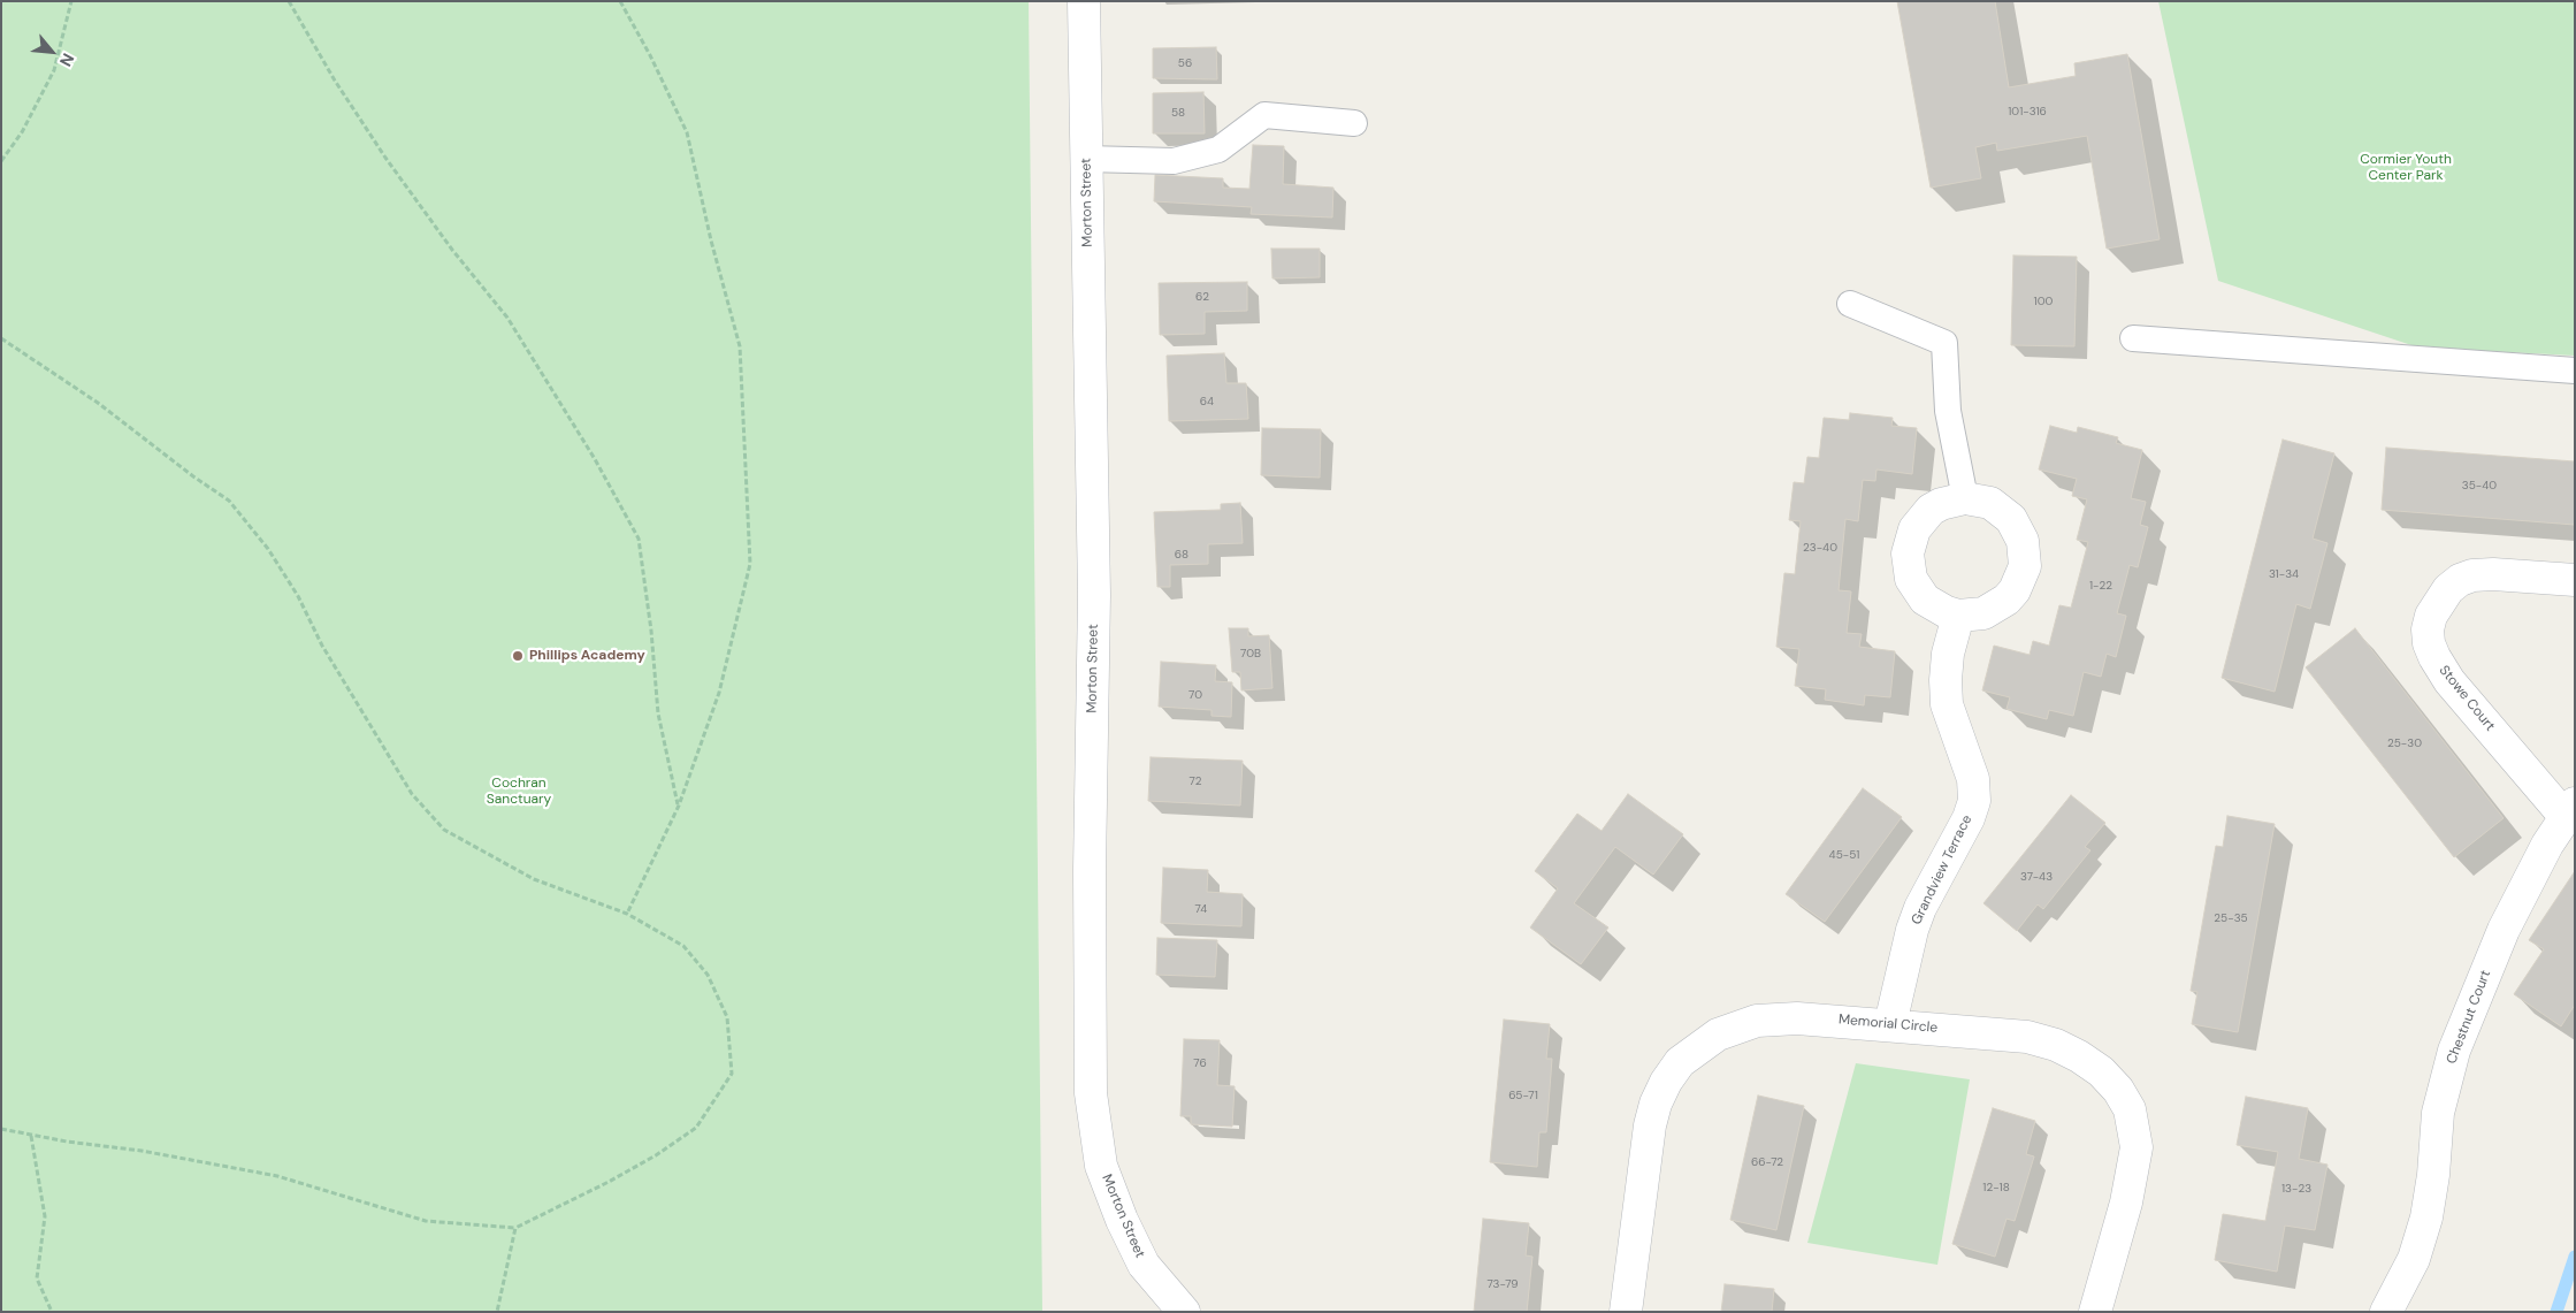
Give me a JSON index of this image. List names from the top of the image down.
{
  "streets": {
    "street": [
      "Morton Street",
      "Stowe Court",
      "Grandview Terrace",
      "Chestnut Court",
      "Memorial Circle"
    ]
  },
  "crossings": [
    ["Stowe Court", "Chestnut Court"],
    ["Grandview Terrace", "Memorial Circle"]
  ],
  "parks": ["Cormier Youth Center Park", "Cochran Sanctuary"],
  "places": ["Phillips Academy"],
  "house_numbers": [
    "56",
    "101-316",
    "58",
    "62",
    "100",
    "64",
    "35-40",
    "23-40",
    "68",
    "31-34",
    "1-22",
    "70B",
    "70",
    "25-30",
    "72",
    "45-51",
    "37-43",
    "74",
    "25-35",
    "76",
    "65-71",
    "66-72",
    "12-18",
    "13-23",
    "73-79"
  ],
  "north": "bottom right"
}
